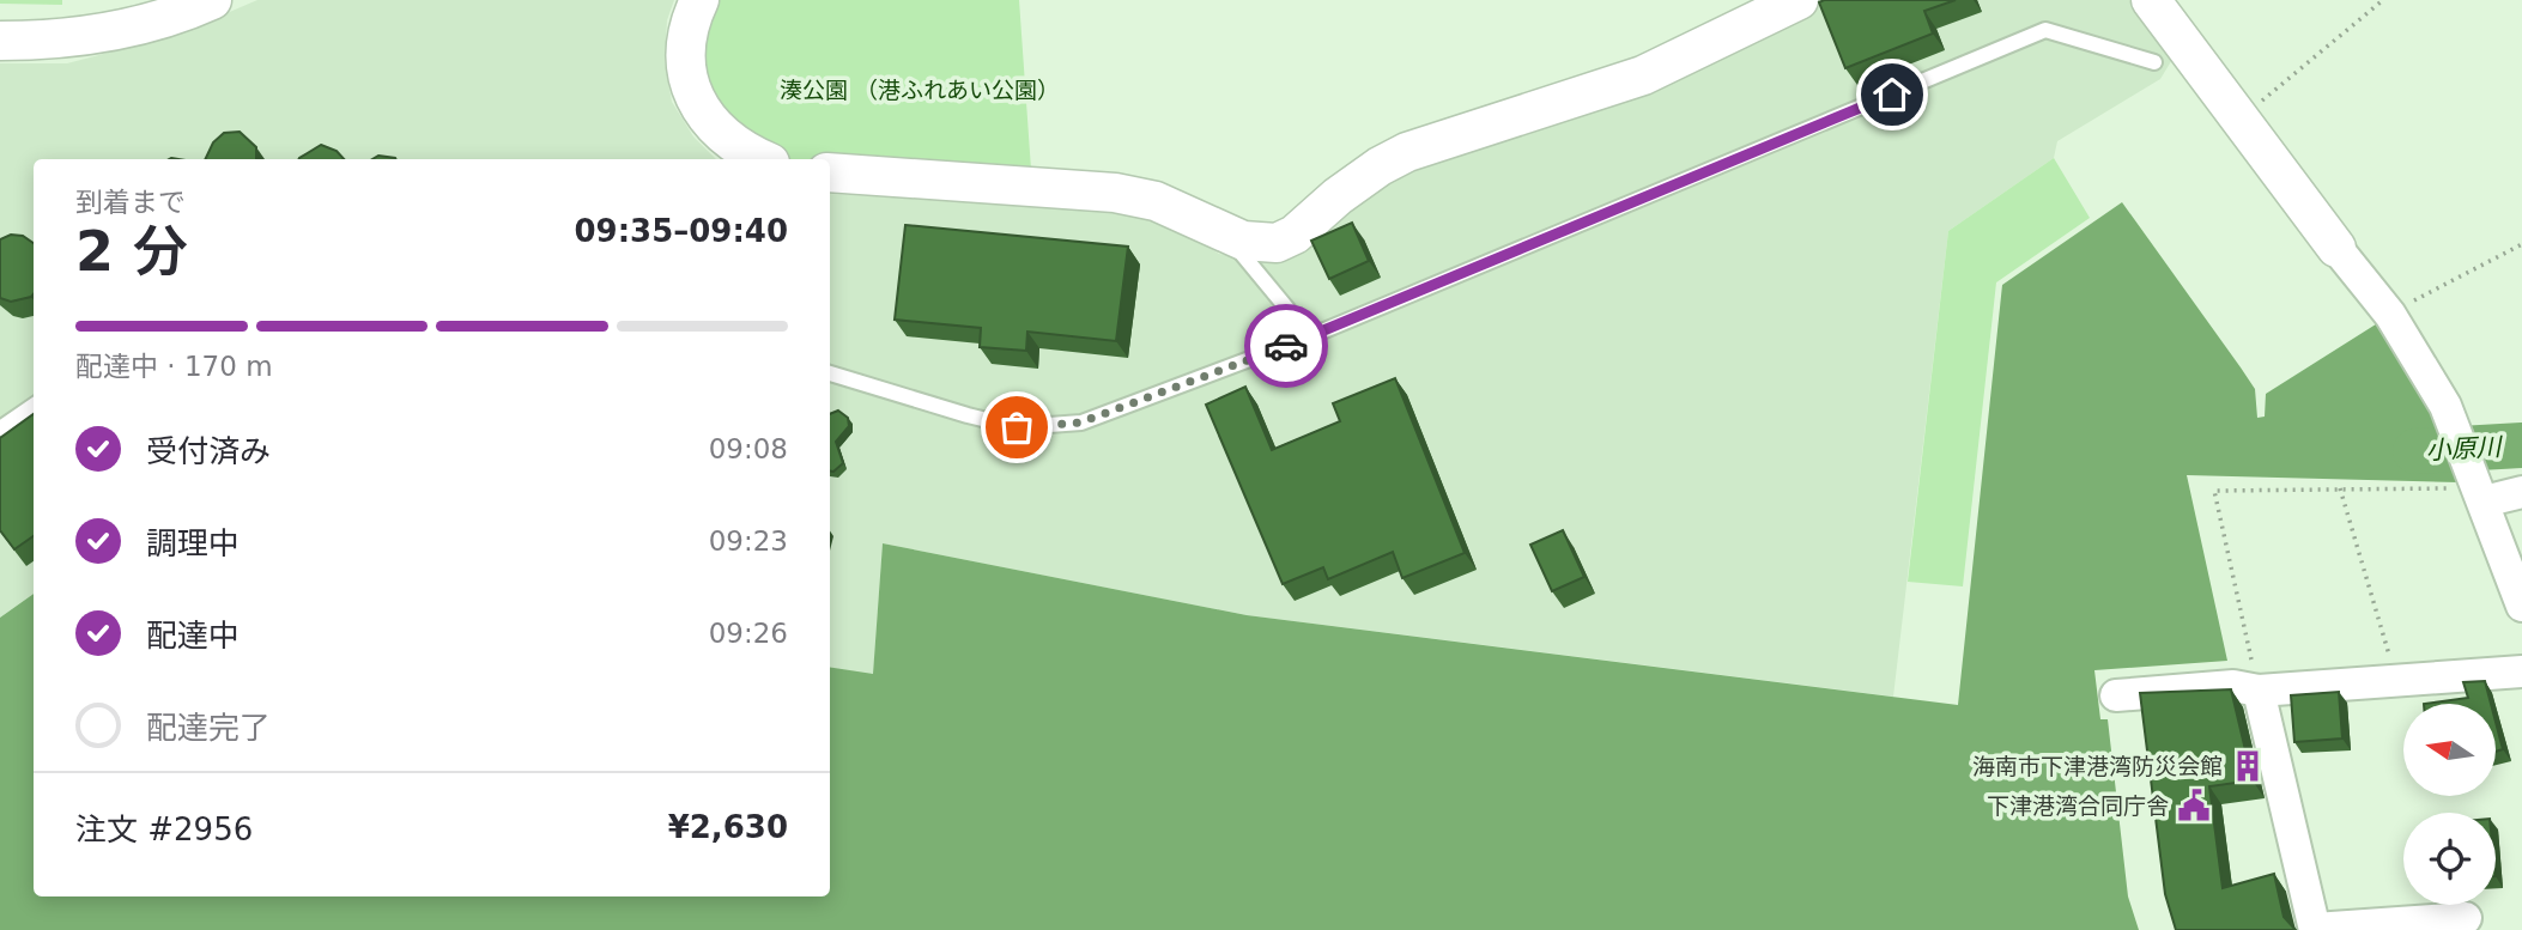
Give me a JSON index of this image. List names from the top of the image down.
{
  "water": ["小原川"],
  "parks": ["湊公園 （港ふれあい公園）"],
  "places": {
    "building": ["海南市下津港湾防災会館"],
    "public building": ["下津港湾合同庁舎"]
  },
  "north": "left",
  "page": {
    "heading": ["2 分", "到着まで", "09:35–09:40"],
    "panel": ["注文 #2956", "¥2,630"],
    "bar": "配達中 · 170 m",
    "list": [
      ["受付済み", "09:08"],
      ["調理中", "09:23"],
      ["配達中", "09:26"],
      "配達完了"
    ]
  }
}
